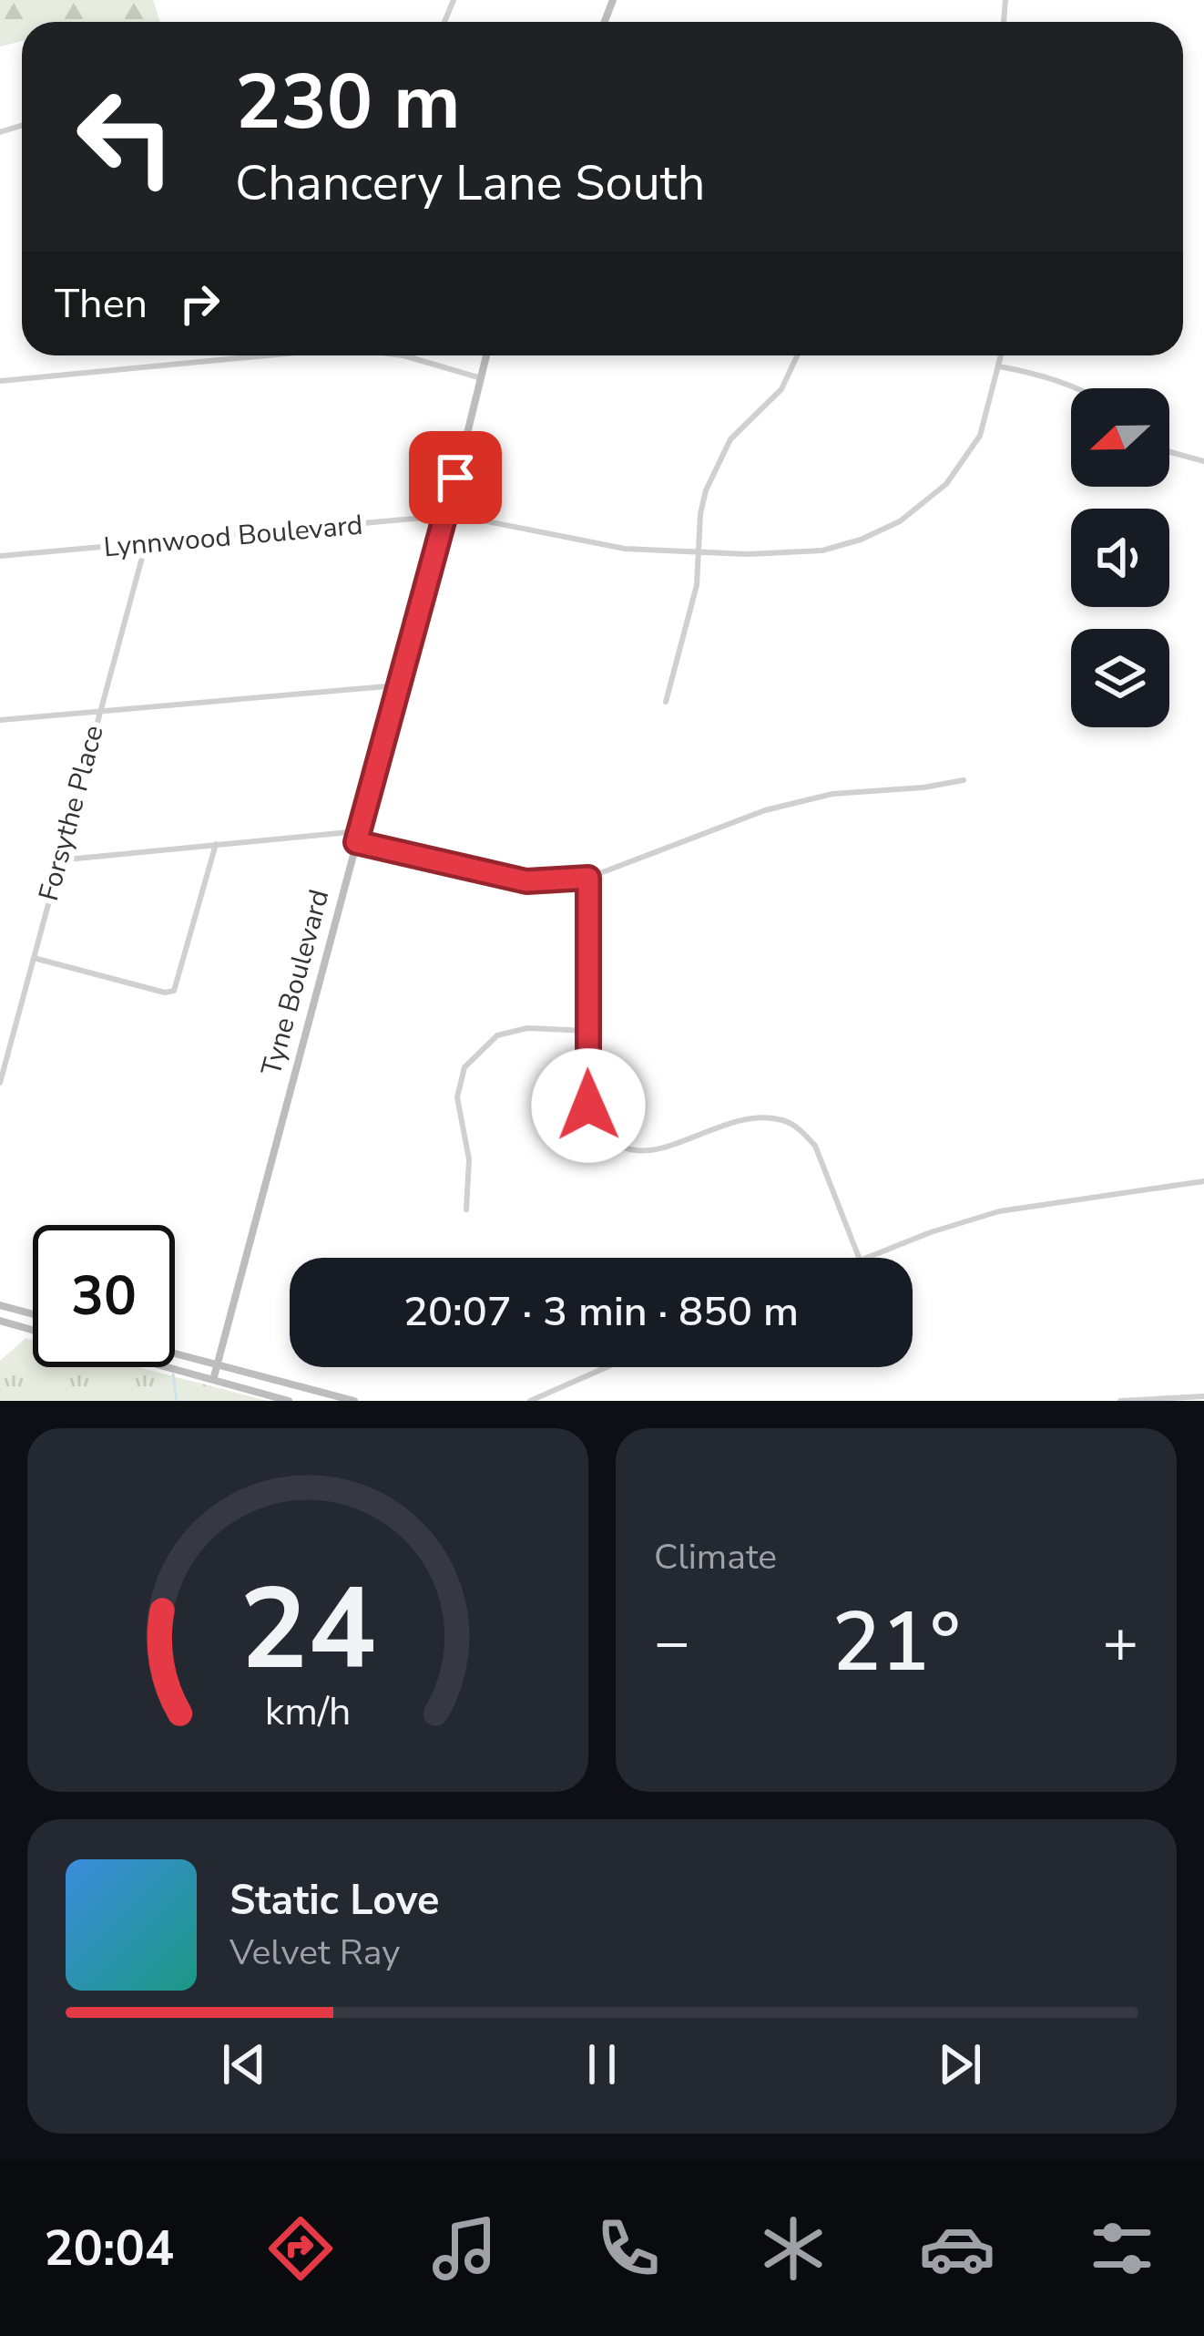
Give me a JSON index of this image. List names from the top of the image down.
{
  "streets": {
    "street": ["Lynnwood Boulevard", "Forsythe Place", "Tyne Boulevard"]
  },
  "crossings": [
    ["Lynnwood Boulevard", "Forsythe Place"],
    ["Lynnwood Boulevard", "Tyne Boulevard"]
  ],
  "north": "left",
  "page": {
    "turn": ["230 m", "Chancery Lane South"],
    "then": "Then",
    "limit": "30",
    "trip": "20:07 · 3 min · 850 m",
    "tile": "Climate",
    "heat": ["−", "21°", "+"],
    "song": ["Static Love", "Velvet Ray"],
    "tabs": "20:04",
    "gauge": ["24", "km/h"]
  }
}
